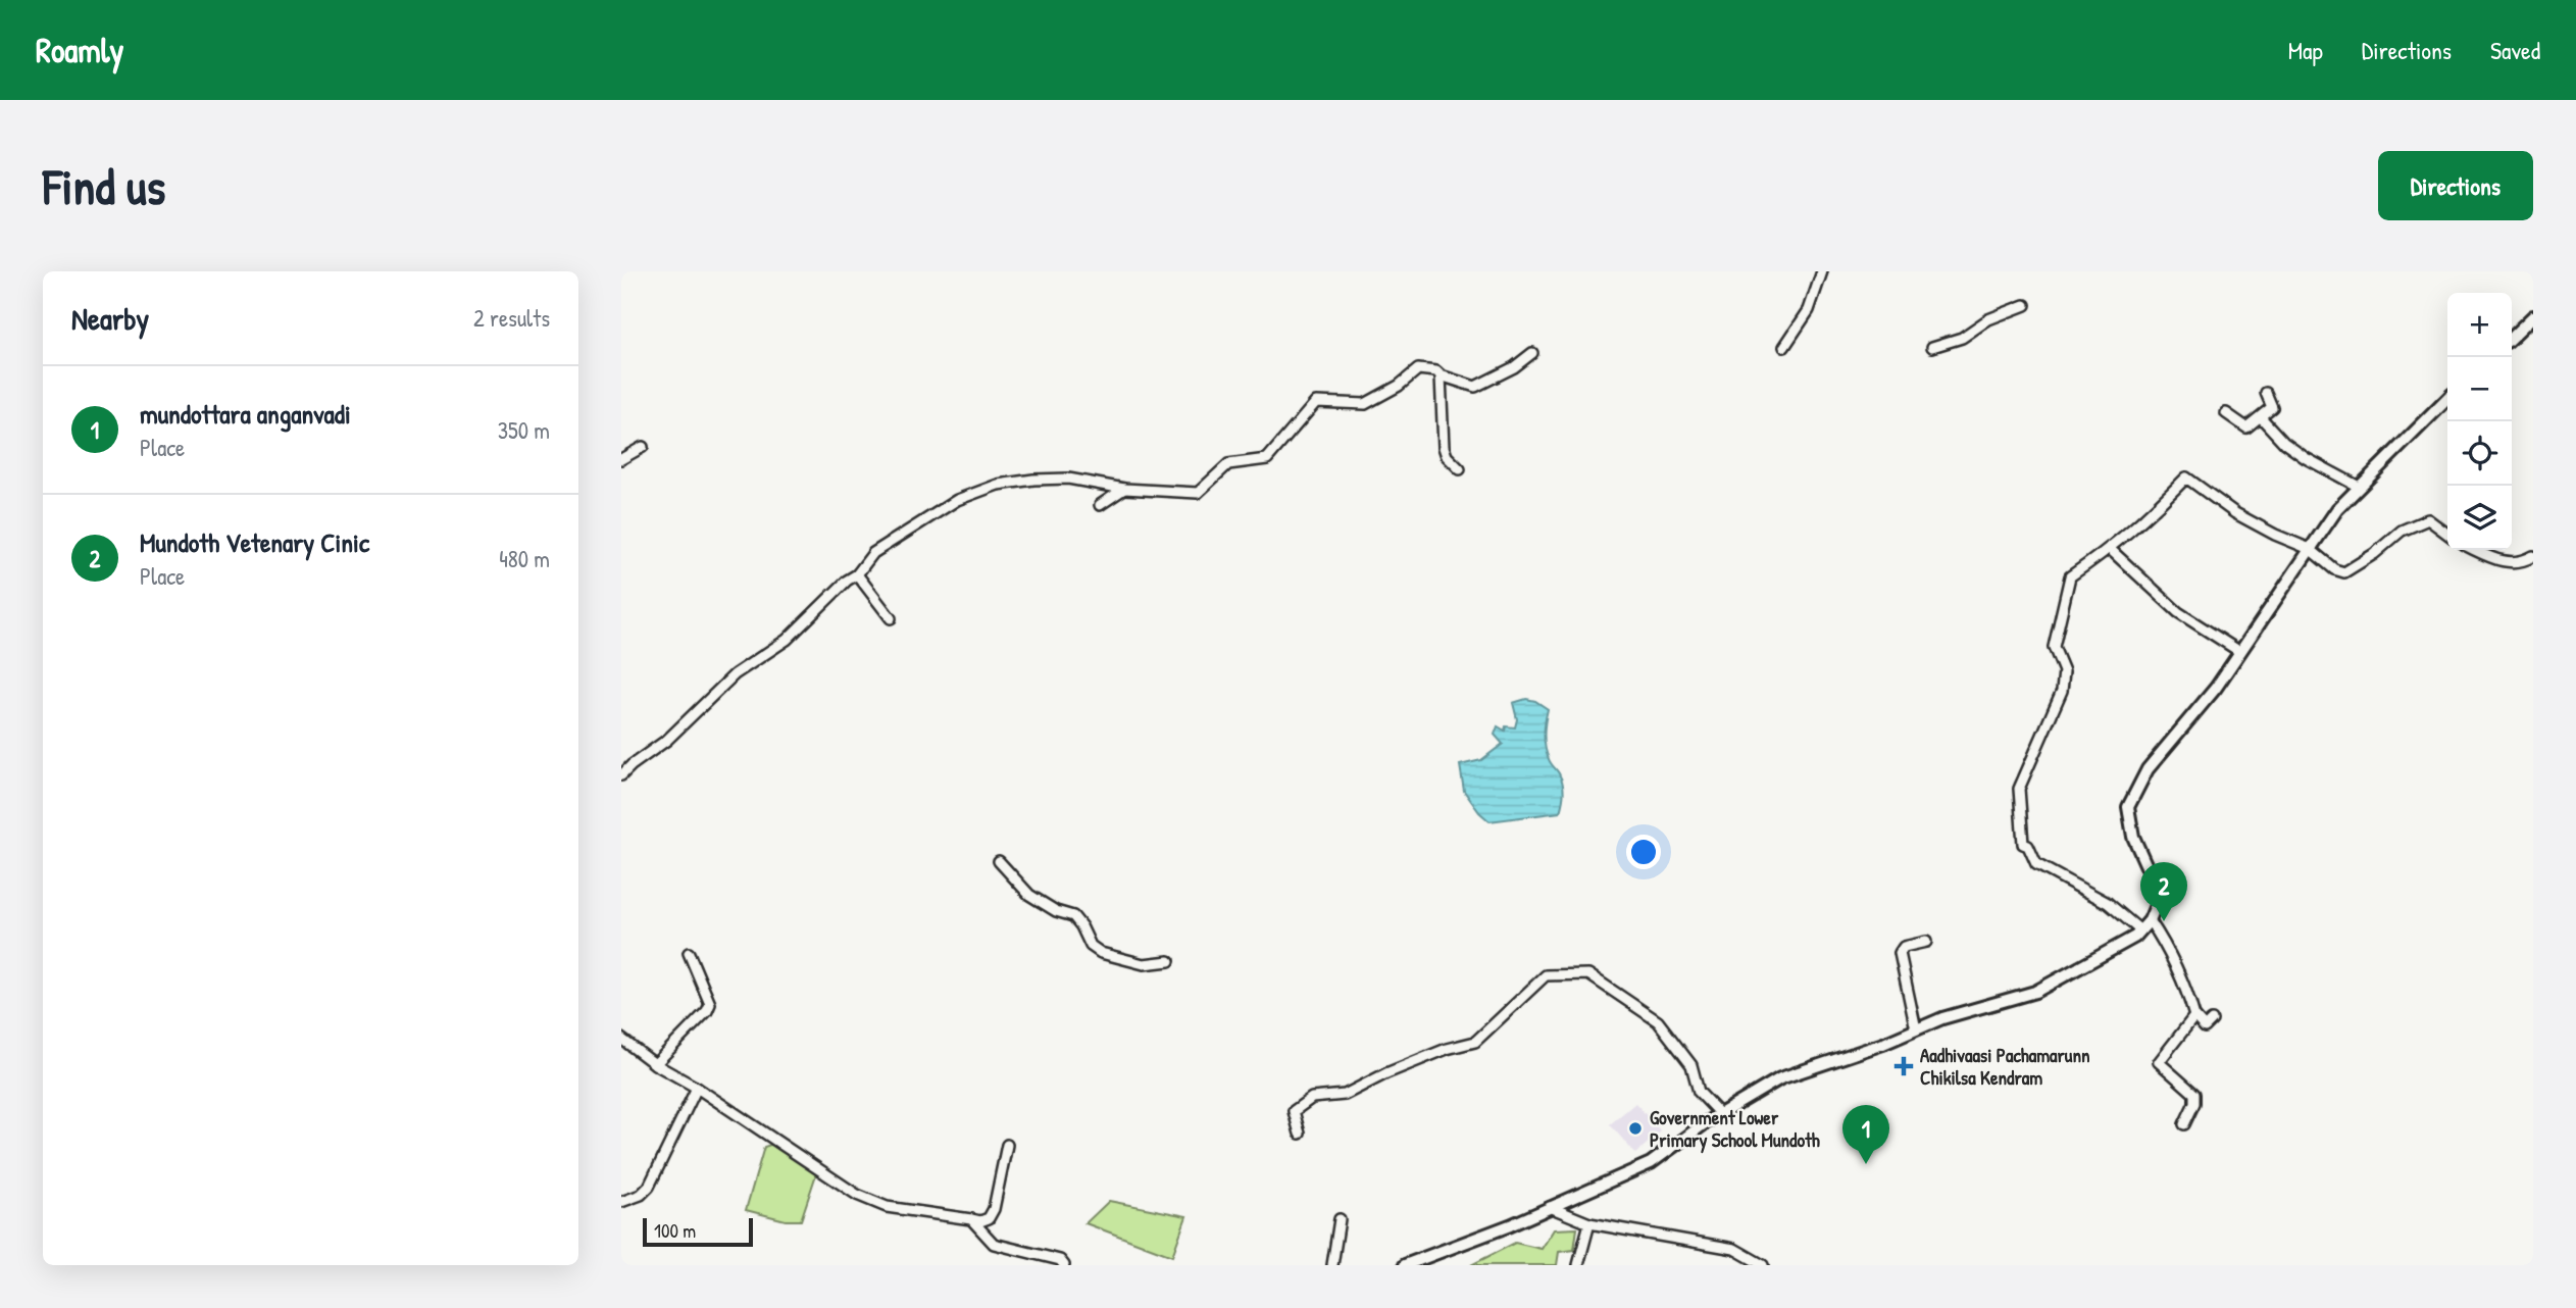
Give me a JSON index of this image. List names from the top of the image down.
{
  "places": {
    "health": ["Aadhivaasi Pachamarunn Chikilsa Kendram"],
    "other": ["Government Lower Primary School Mundoth"]
  },
  "scale_bar": "100 m",
  "page": {
    "header": "Roamly",
    "nav": ["Map", "Directions", "Saved"],
    "buttons": "Directions",
    "title": "Find us",
    "heading": ["Nearby", "2 results"],
    "map_buttons": ["+", "−"],
    "list": [
      {
        "mark": "1",
        "name": "mundottara anganvadi",
        "note": "Place",
        "value": "350 m"
      },
      {
        "mark": "2",
        "name": "Mundoth Vetenary Cinic",
        "note": "Place",
        "value": "480 m"
      }
    ],
    "pins": ["2", "1"],
    "scale": "100 m"
  }
}
